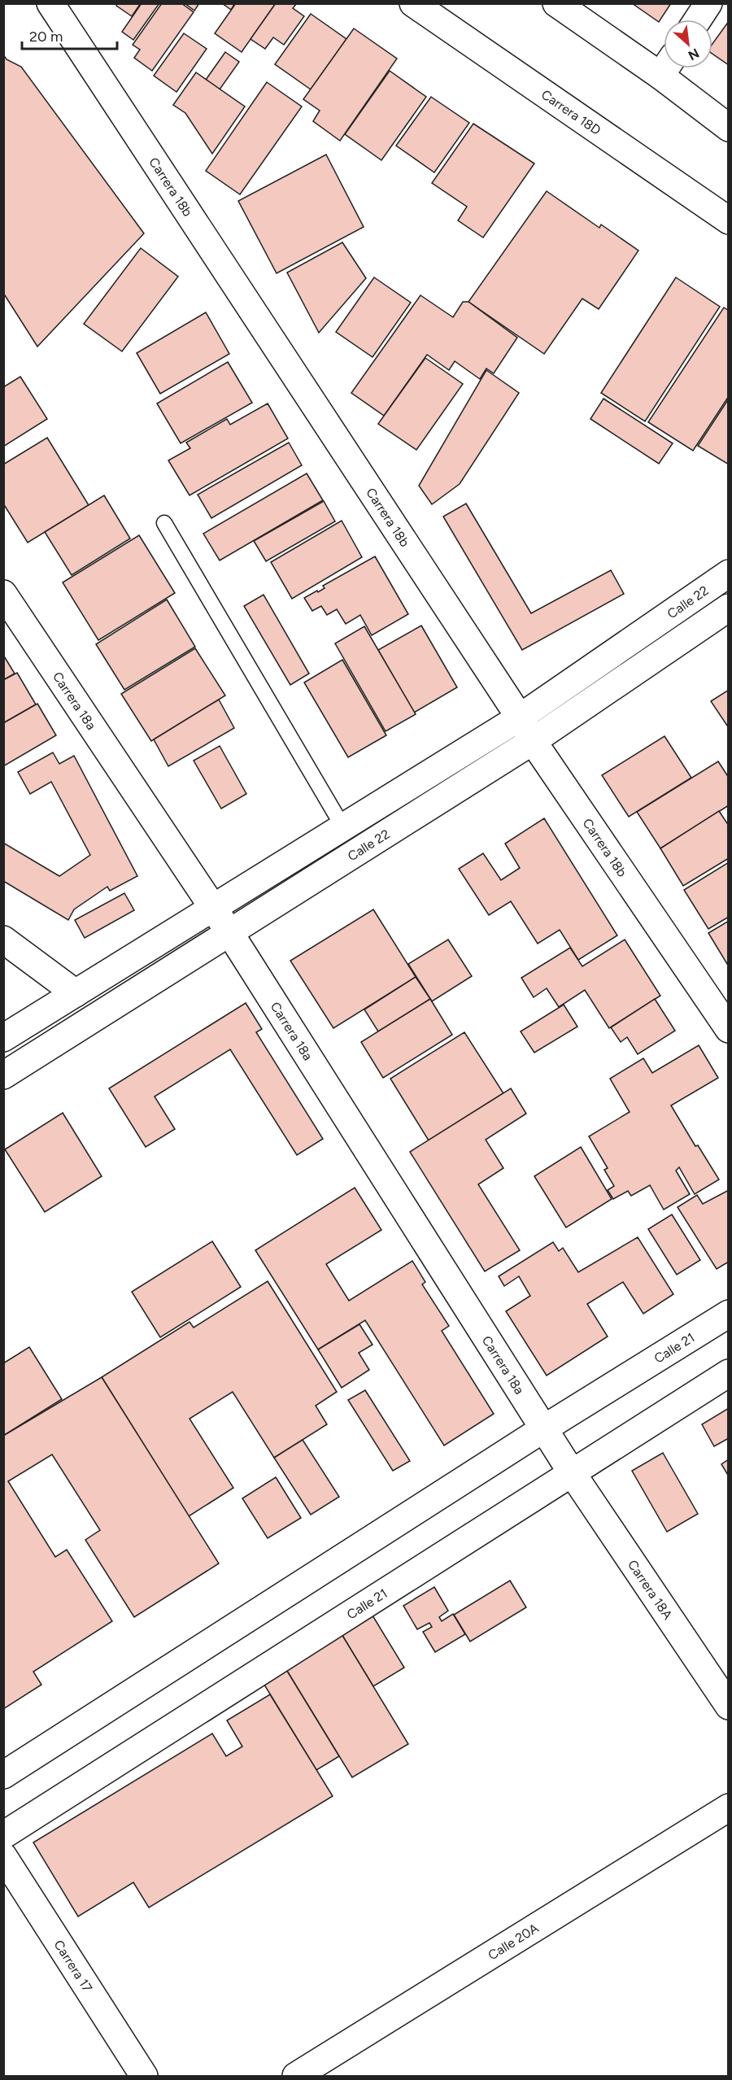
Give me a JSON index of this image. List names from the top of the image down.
{
  "streets": {
    "street": [
      "Carrera 18D",
      "Carrera 18b",
      "Calle 22",
      "Carrera 18a",
      "Calle 21",
      "Carrera 18A",
      "Calle 20A",
      "Carrera 17"
    ]
  },
  "crossings": [
    ["Carrera 18b", "Calle 22"],
    ["Calle 22", "Carrera 18a"],
    ["Carrera 18a", "Calle 21"],
    ["Carrera 18a", "Carrera 18A"],
    ["Calle 21", "Carrera 18A"]
  ],
  "scale_bar": "20 m",
  "north": "bottom right"
}
